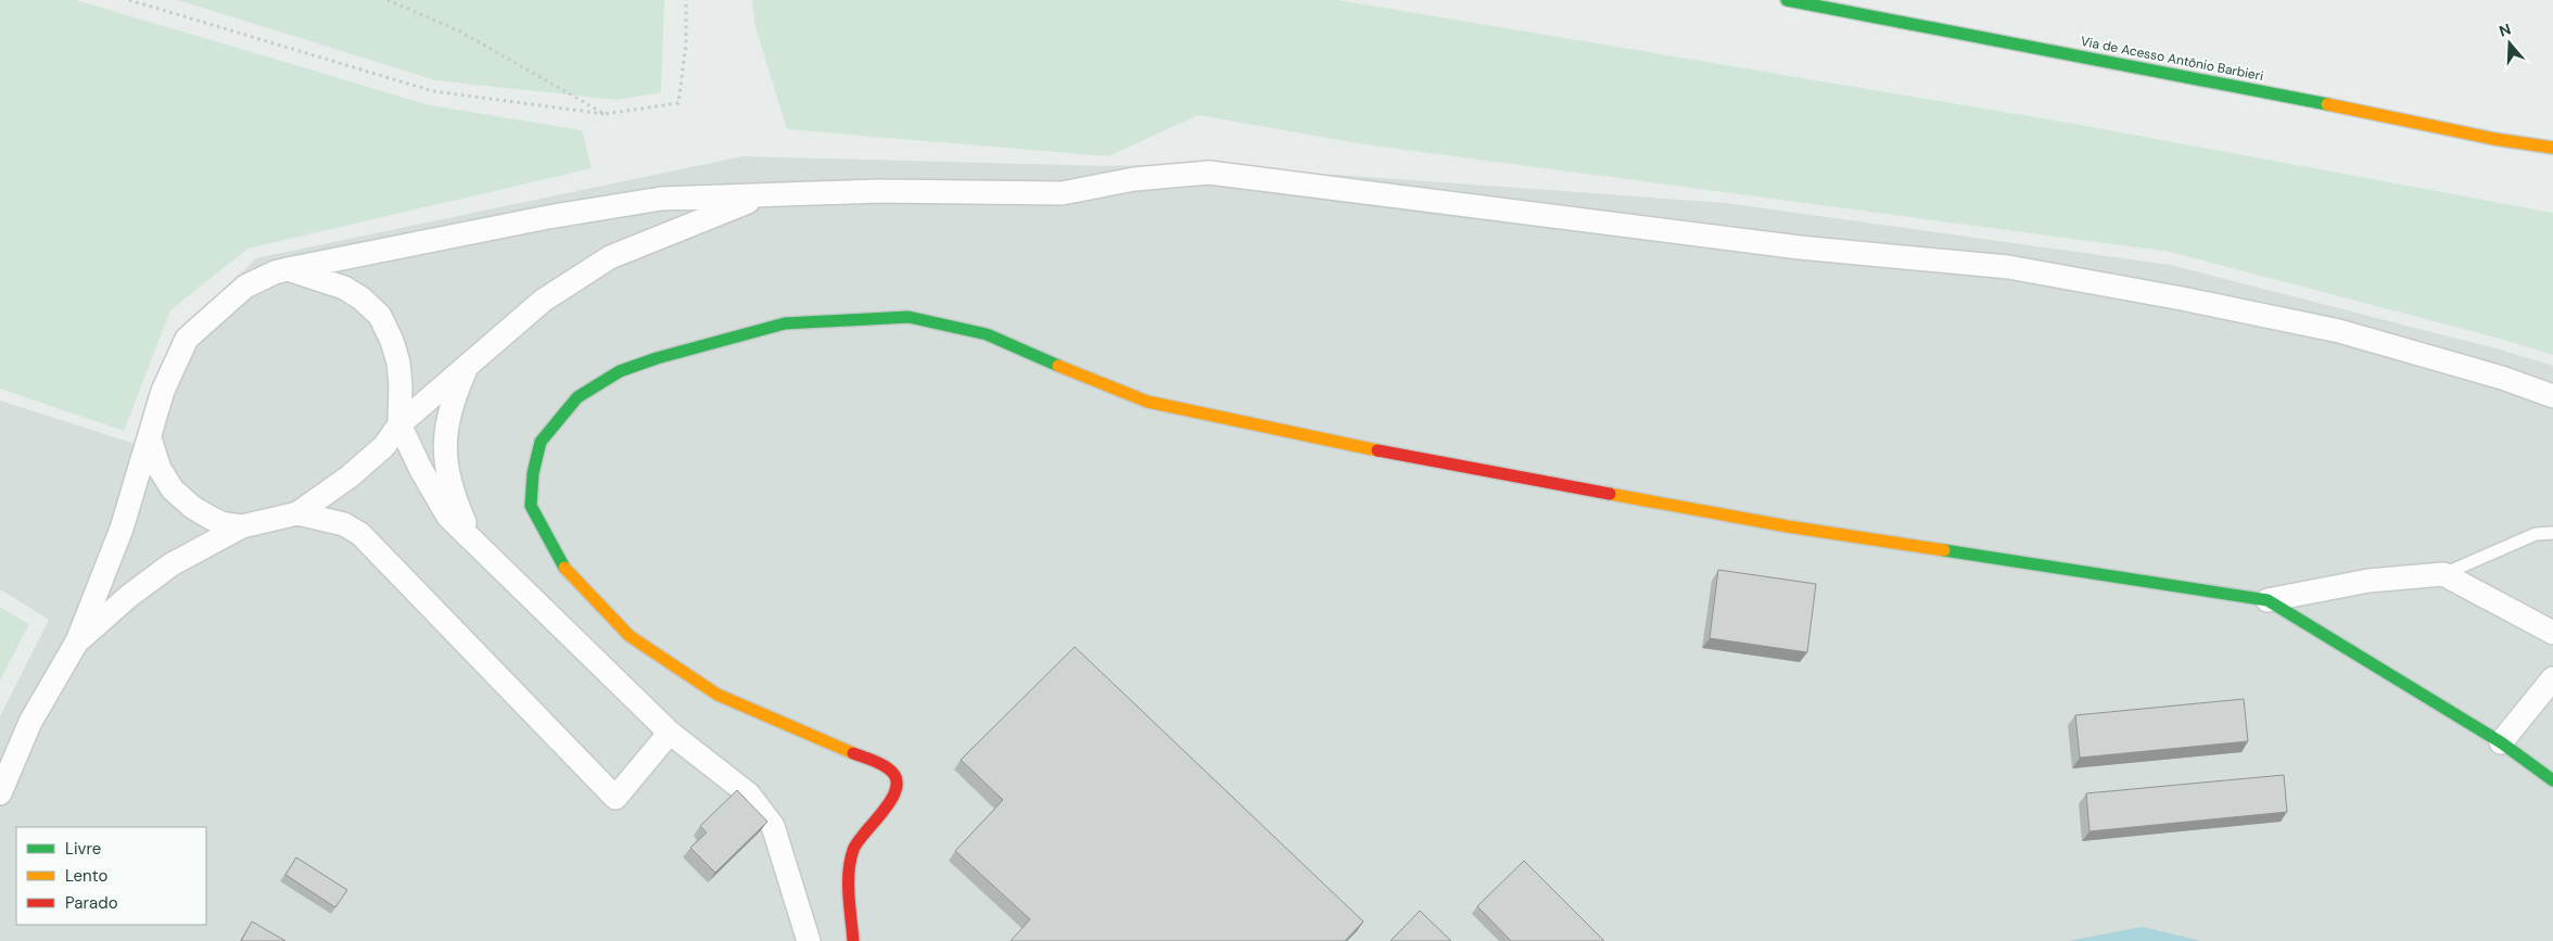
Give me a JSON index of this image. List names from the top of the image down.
{
  "streets": {
    "street": ["Via de Acesso Antônio Barbieri"]
  },
  "legend": ["Livre", "Lento", "Parado"],
  "north": "top"
}
